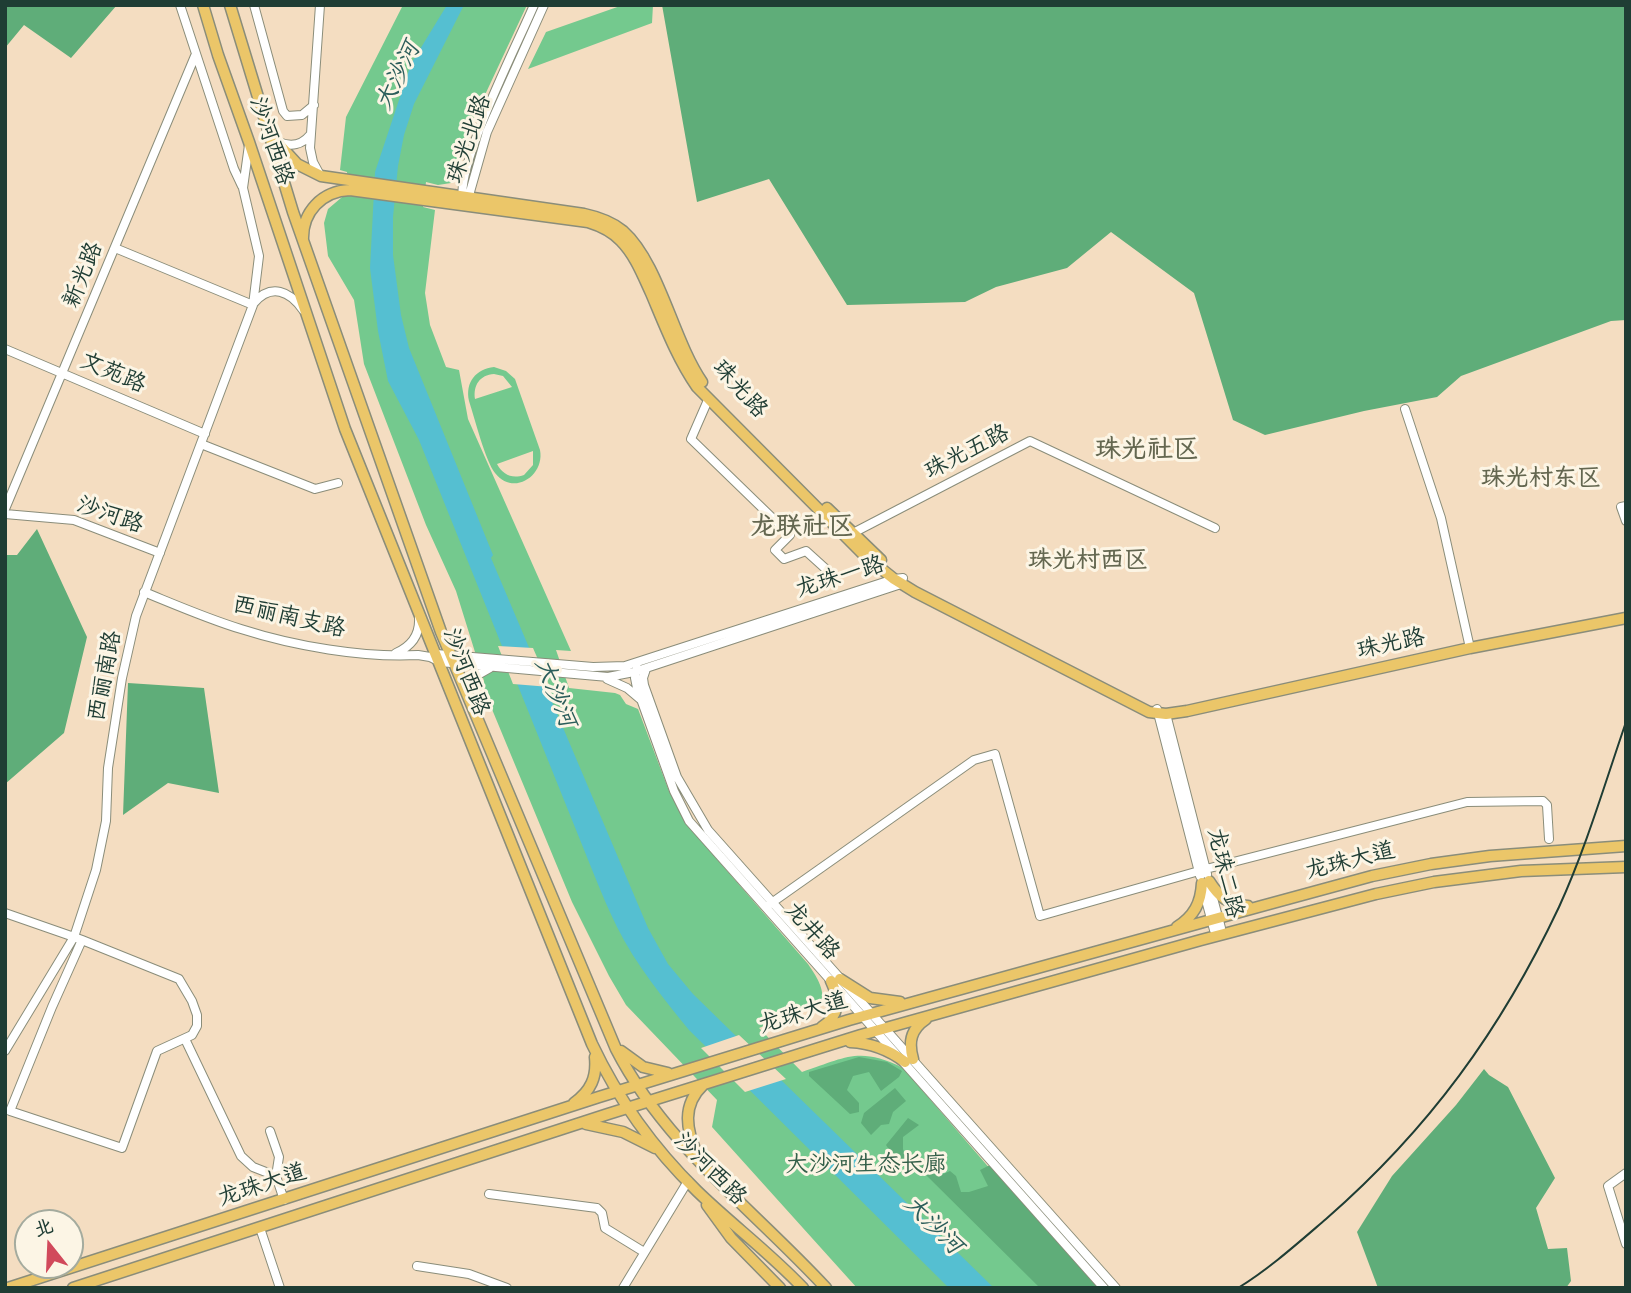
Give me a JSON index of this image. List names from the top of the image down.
{
  "streets": {
    "main road": ["沙河西路", "珠光路", "龙珠大道"],
    "street": [
      "珠光北路",
      "新光路",
      "文苑路",
      "珠光五路",
      "沙河路",
      "龙珠一路",
      "西丽南支路",
      "西丽南路",
      "龙珠二路",
      "龙井路"
    ]
  },
  "crossings": [
    ["珠光北路", "珠光路"],
    ["沙河西路", "珠光路"],
    ["沙河西路", "龙珠一路"],
    ["沙河西路", "西丽南支路"],
    ["沙河西路", "西丽南路"],
    ["沙河西路", "龙珠大道"],
    ["新光路", "文苑路"],
    ["新光路", "沙河路"],
    ["文苑路", "西丽南路"],
    ["珠光路", "珠光五路"],
    ["珠光路", "龙珠一路"],
    ["珠光路", "龙珠二路"],
    ["沙河路", "西丽南路"],
    ["龙珠一路", "西丽南支路"],
    ["龙珠一路", "龙井路"],
    ["西丽南支路", "西丽南路"],
    ["龙珠大道", "龙珠二路"],
    ["龙珠大道", "龙井路"]
  ],
  "districts": [
    "珠光社区",
    "珠光村东区",
    "龙联社区",
    "珠光村西区"
  ],
  "water": ["大沙河"],
  "parks": ["大沙河生态长廊"],
  "north": "top"
}
